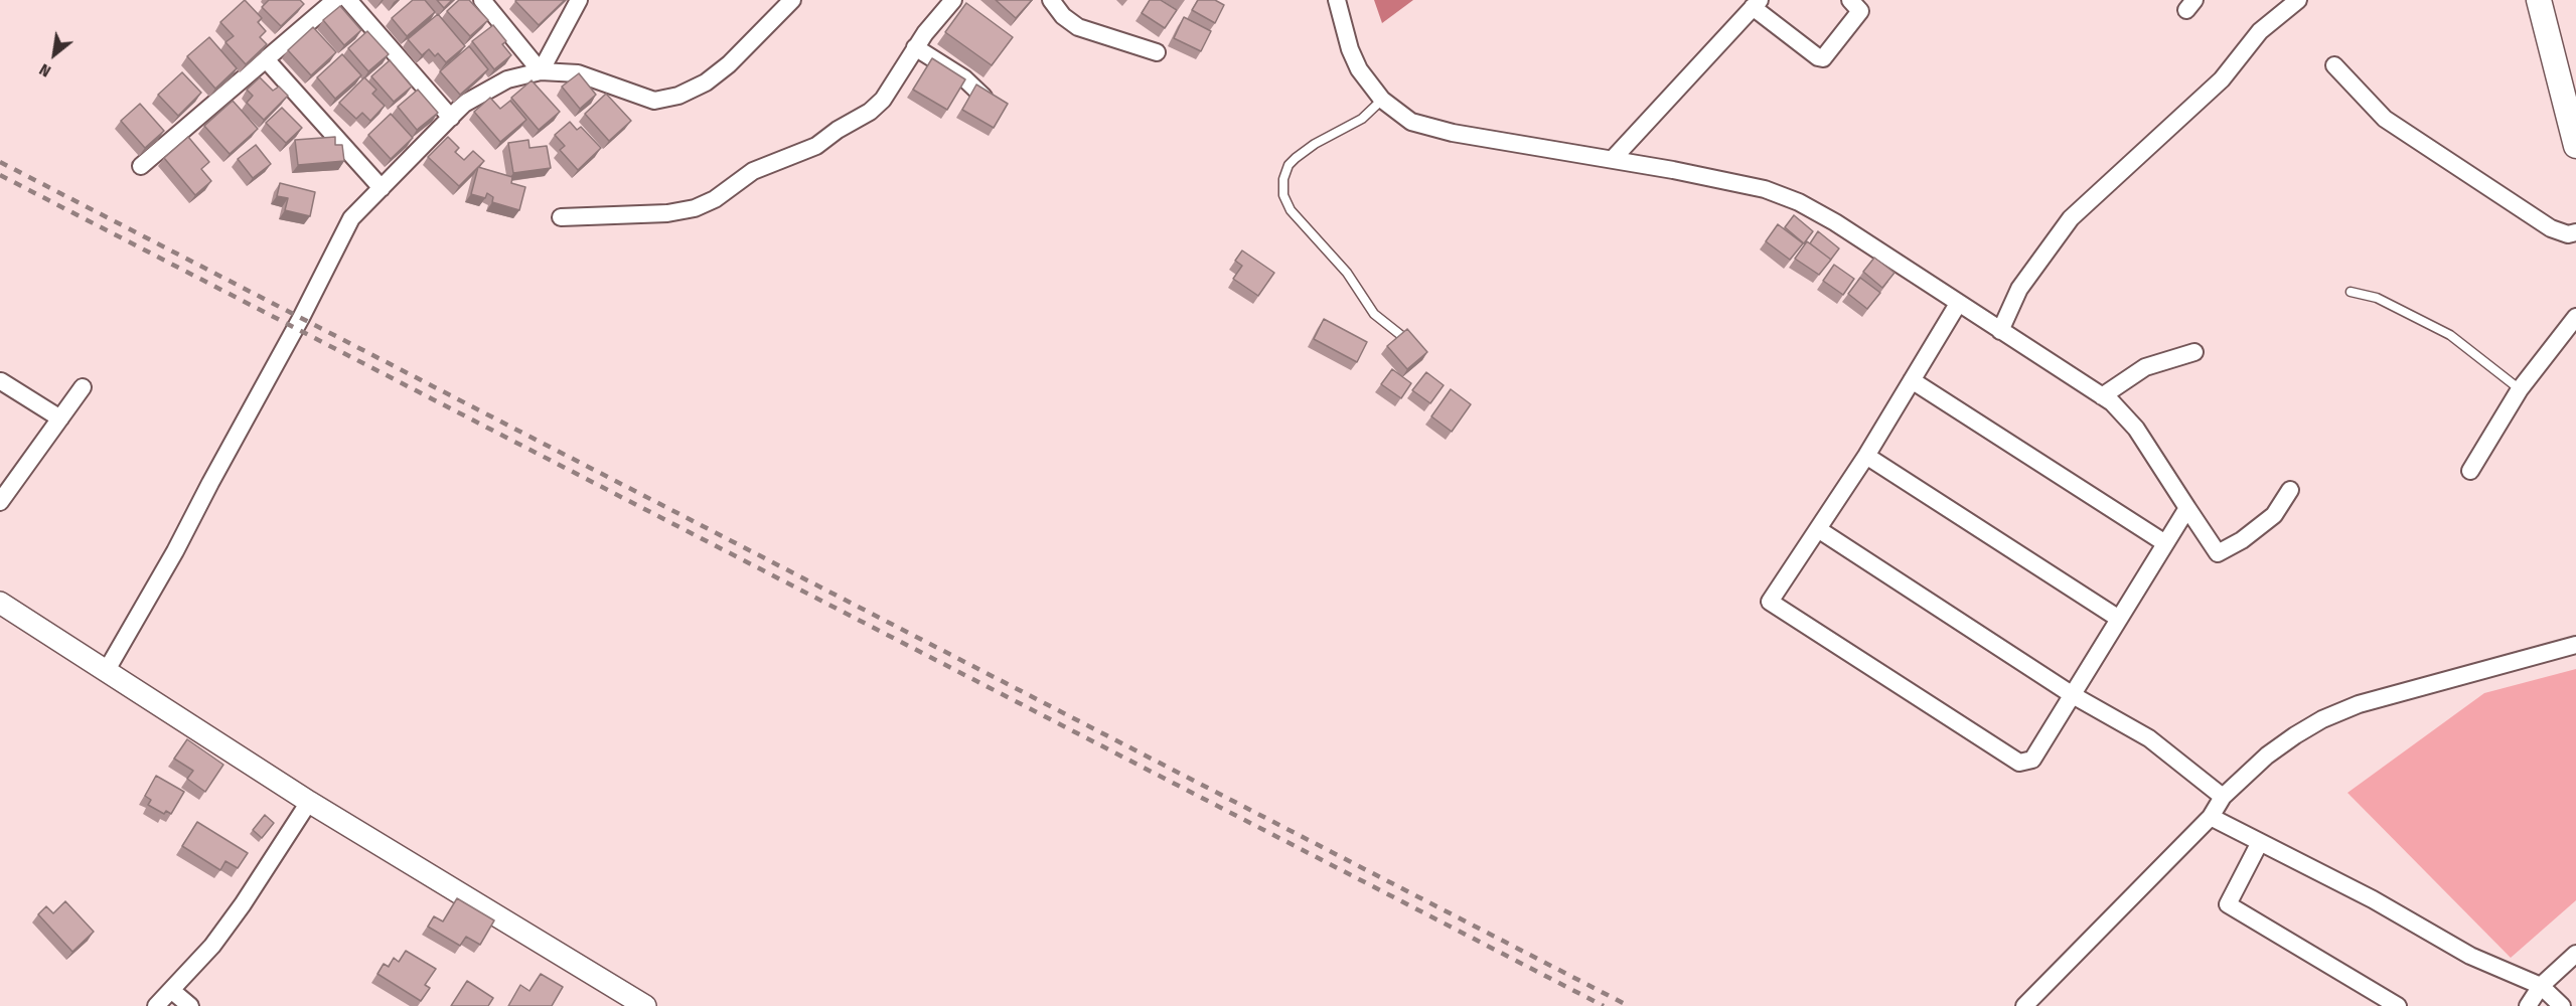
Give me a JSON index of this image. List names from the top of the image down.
{
  "north": "bottom left"
}
